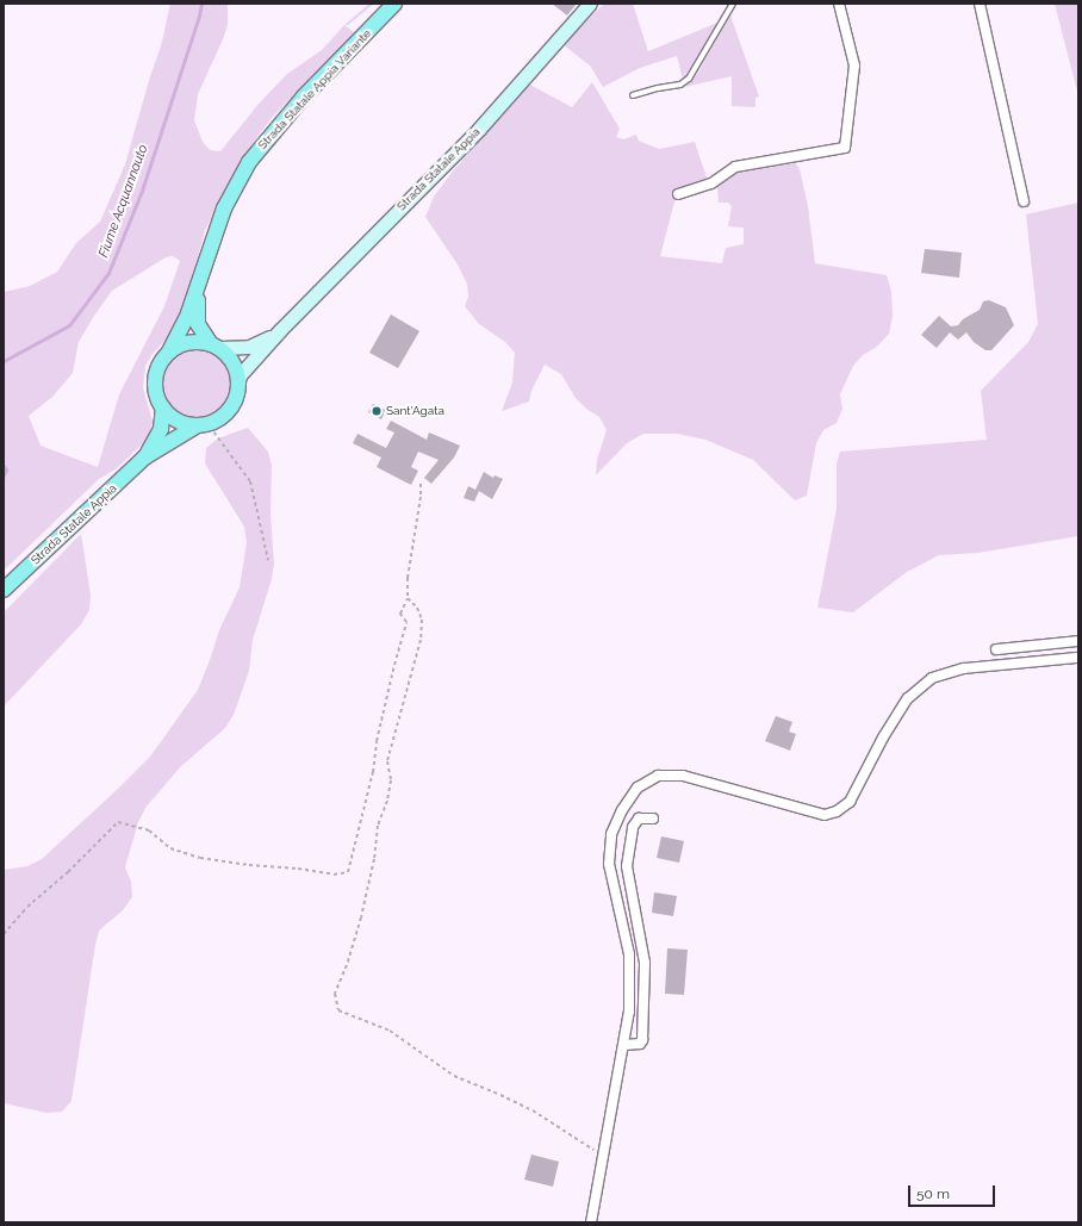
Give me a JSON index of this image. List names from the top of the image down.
{
  "streets": {
    "main road": ["Strada Statale Appia Variante", "Strada Statale Appia"]
  },
  "crossings": [
    ["Strada Statale Appia Variante", "Strada Statale Appia"]
  ],
  "water": ["Fiume Acquannauto"],
  "places": ["Sant'Agata"],
  "scale_bar": "50 m"
}
